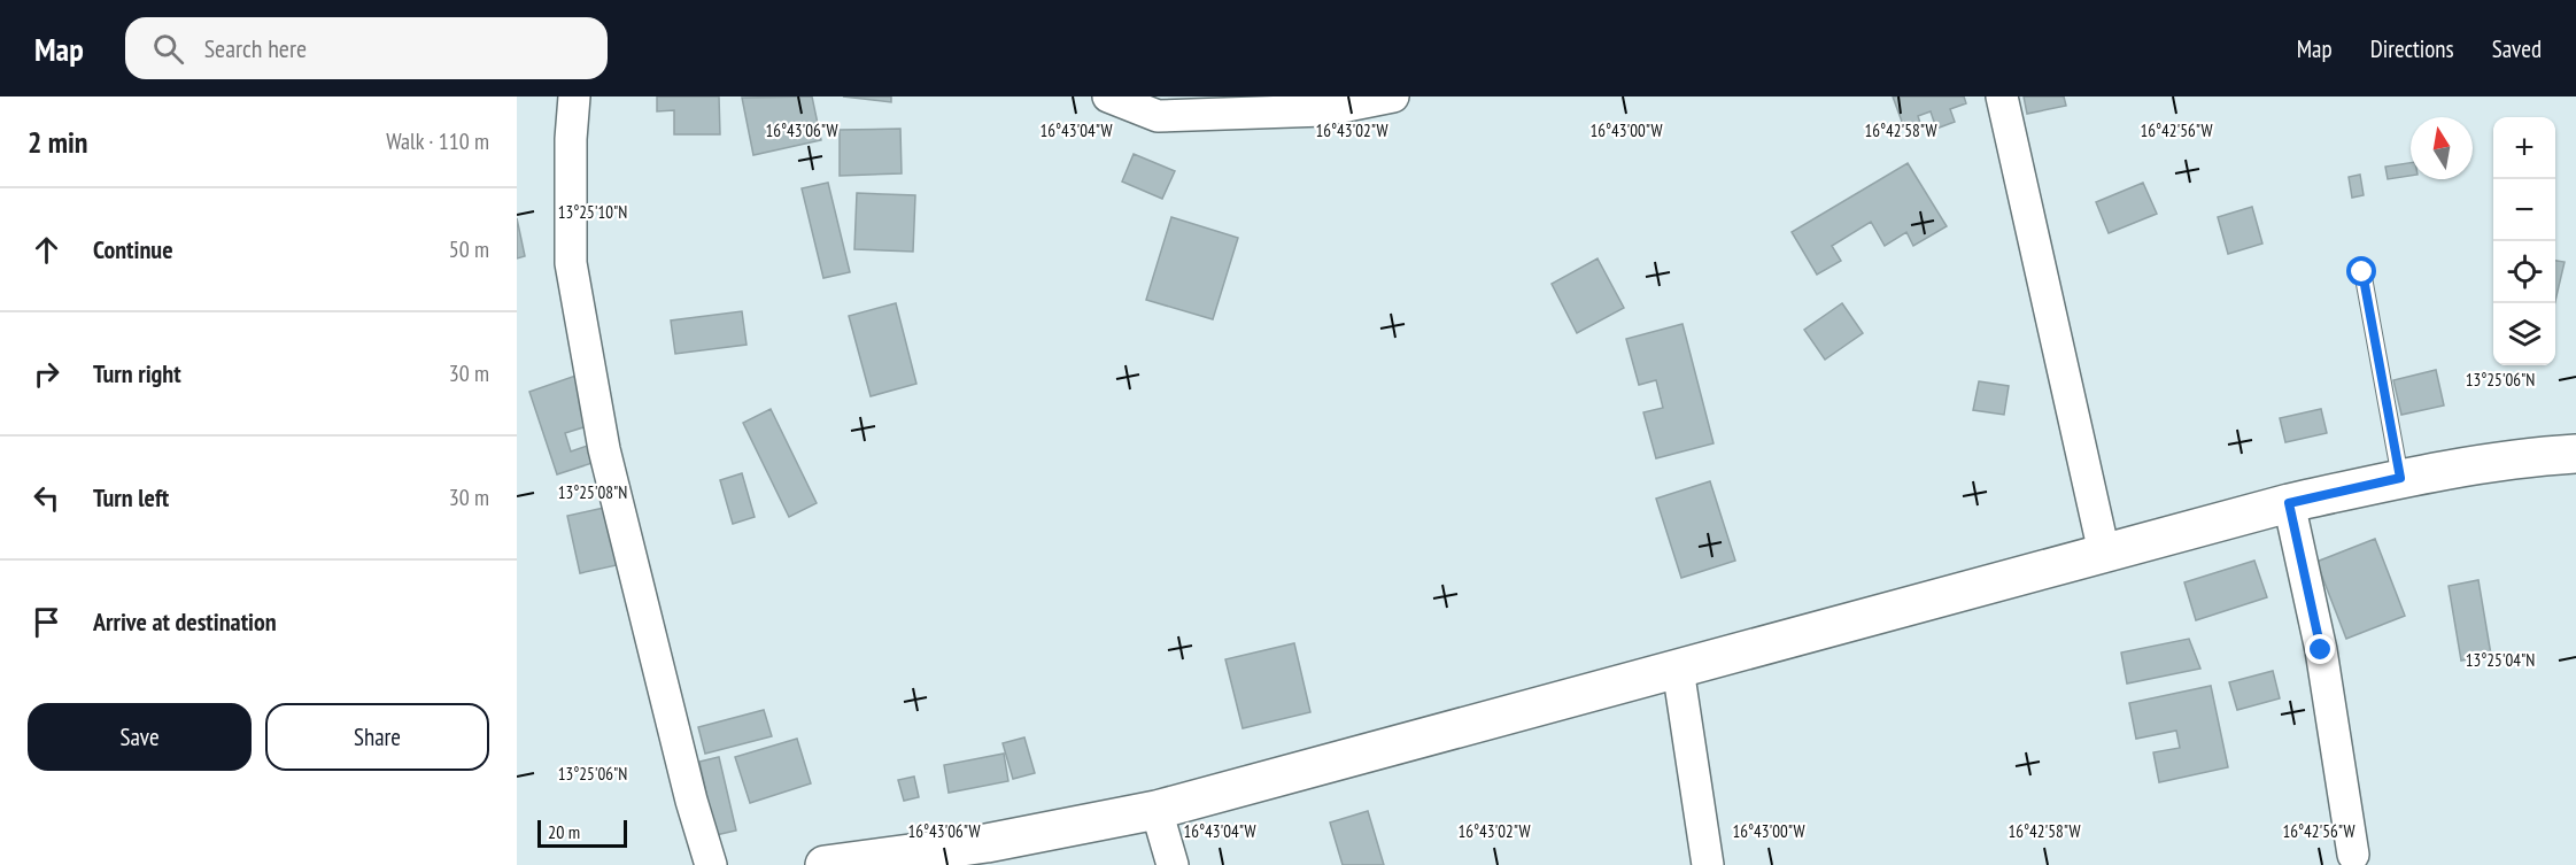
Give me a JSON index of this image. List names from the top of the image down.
{
  "scale_bar": "20 m",
  "north": "top",
  "page": {
    "header": "Map",
    "search": "Search here",
    "nav": ["Map", "Directions", "Saved"],
    "heading": ["2 min", "Walk · 110 m"],
    "map_buttons": ["+", "−"],
    "list": [
      ["Continue", "50 m"],
      ["Turn right", "30 m"],
      ["Turn left", "30 m"],
      "Arrive at destination"
    ],
    "buttons": ["Save", "Share"],
    "scale": "20 m"
  },
  "coordinates": [
    "16°43'06\"W",
    "16°43'04\"W",
    "16°43'02\"W",
    "16°43'00\"W",
    "16°42'58\"W",
    "16°42'56\"W",
    "13°25'10\"N",
    "13°25'06\"N",
    "13°25'08\"N",
    "13°25'04\"N"
  ]
}
